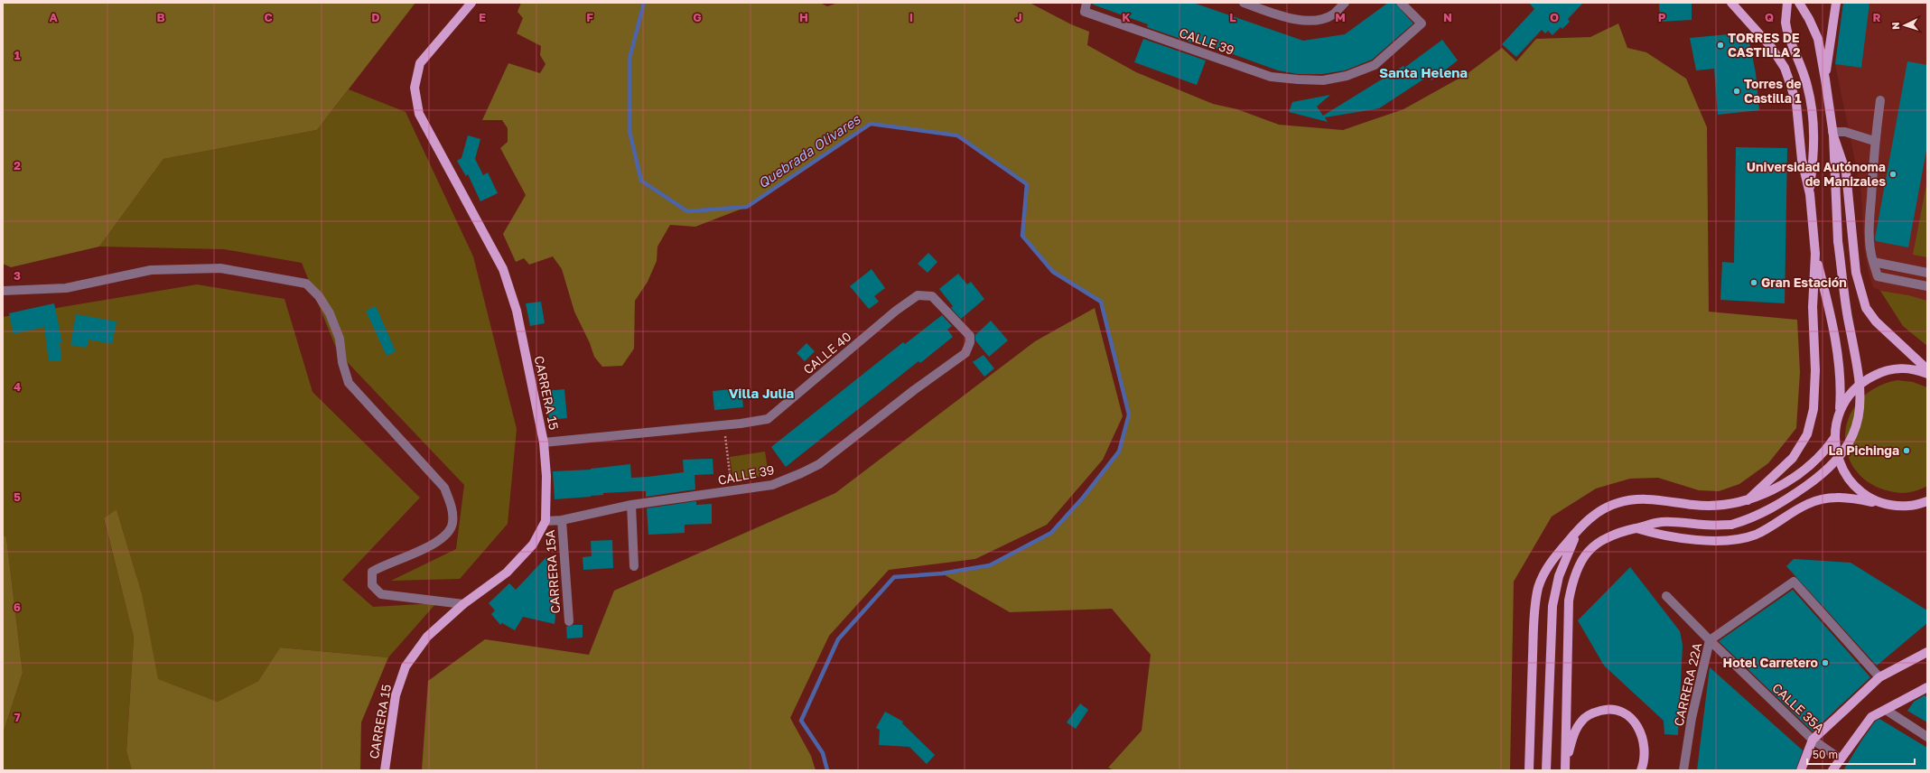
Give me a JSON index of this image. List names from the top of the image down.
{
  "streets": {
    "main road": ["CARRERA 15"],
    "street": [
      "CALLE 39",
      "CALLE 40",
      "CARRERA 15A",
      "CARRERA 22A",
      "CALLE 35A"
    ]
  },
  "crossings": [
    ["CALLE 39", "CALLE 40"],
    ["CALLE 39", "CARRERA 15"],
    ["CALLE 39", "CARRERA 15A"],
    ["CALLE 40", "CARRERA 15"],
    ["CARRERA 22A", "CALLE 35A"]
  ],
  "districts": ["Santa Helena", "Villa Julia"],
  "water": ["Quebrada Olivares"],
  "places": [
    "TORRES DE CASTILLA 2",
    "Torres de Castilla 1",
    "Universidad Autónoma de Manizales",
    "Gran Estación",
    "La Pichinga",
    "Hotel Carretero"
  ],
  "scale_bar": "50 m",
  "north": "left",
  "grid": {
    "columns": [
      "A",
      "B",
      "C",
      "D",
      "E",
      "F",
      "G",
      "H",
      "I",
      "J",
      "K",
      "L",
      "M",
      "N",
      "O",
      "P",
      "Q",
      "R"
    ],
    "rows": [
      "1",
      "2",
      "3",
      "4",
      "5",
      "6",
      "7"
    ]
  }
}
